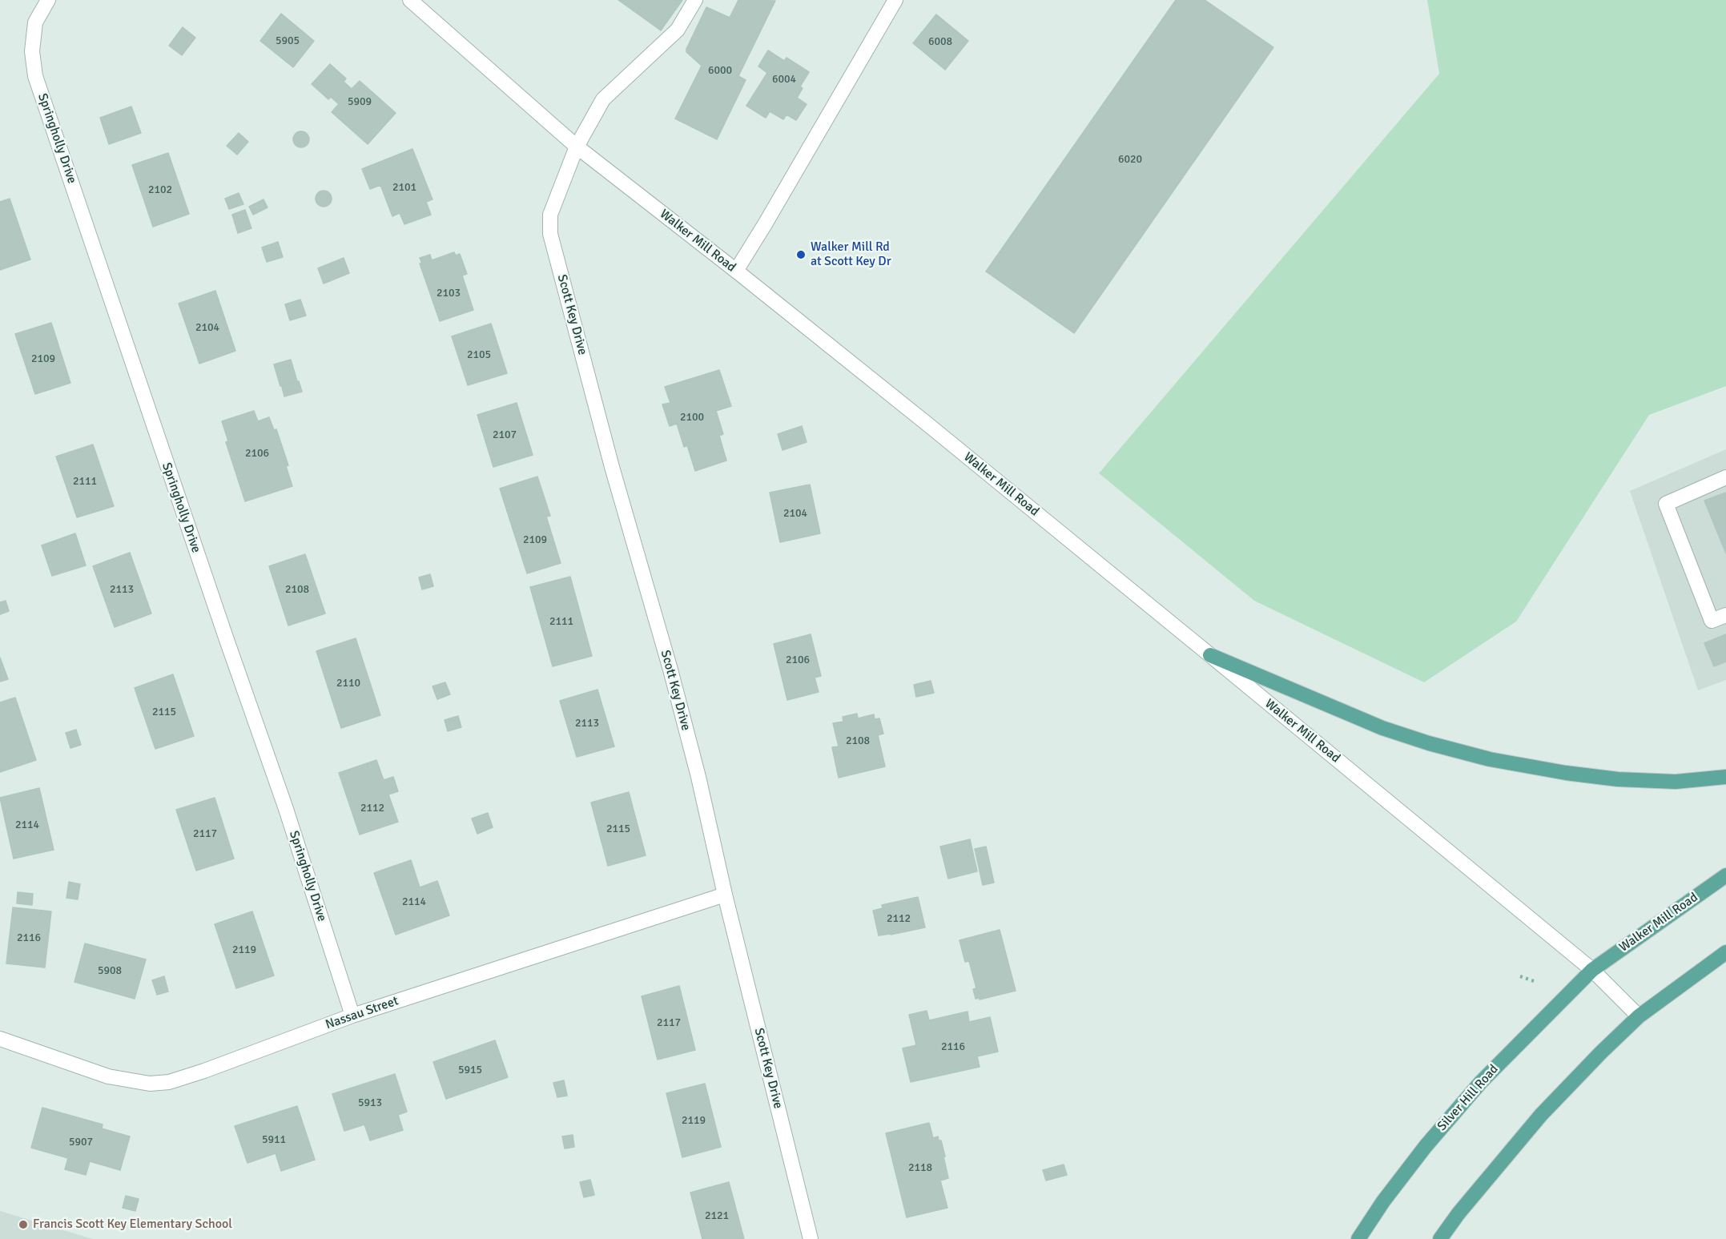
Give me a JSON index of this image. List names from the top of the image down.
{
  "streets": {
    "main road": ["Walker Mill Road", "Silver Hill Road"],
    "street": ["Springholly Drive", "Scott Key Drive", "Nassau Street"]
  },
  "crossings": [
    ["Springholly Drive", "Nassau Street"],
    ["Walker Mill Road", "Scott Key Drive"],
    ["Walker Mill Road", "Silver Hill Road"],
    ["Scott Key Drive", "Nassau Street"]
  ],
  "places": ["Walker Mill Rd at Scott Key Dr", "Francis Scott Key Elementary School"],
  "house_numbers": [
    "5905",
    "6008",
    "6000",
    "6004",
    "5909",
    "6020",
    "2101",
    "2102",
    "2103",
    "2104",
    "2105",
    "2109",
    "2100",
    "2107",
    "2106",
    "2111",
    "2104",
    "2109",
    "2113",
    "2108",
    "2111",
    "2106",
    "2110",
    "2115",
    "2113",
    "2108",
    "2112",
    "2114",
    "2115",
    "2117",
    "2114",
    "2112",
    "2116",
    "2119",
    "5908",
    "2117",
    "2116",
    "5915",
    "5913",
    "2119",
    "5911",
    "5907",
    "2118",
    "2121"
  ]
}
